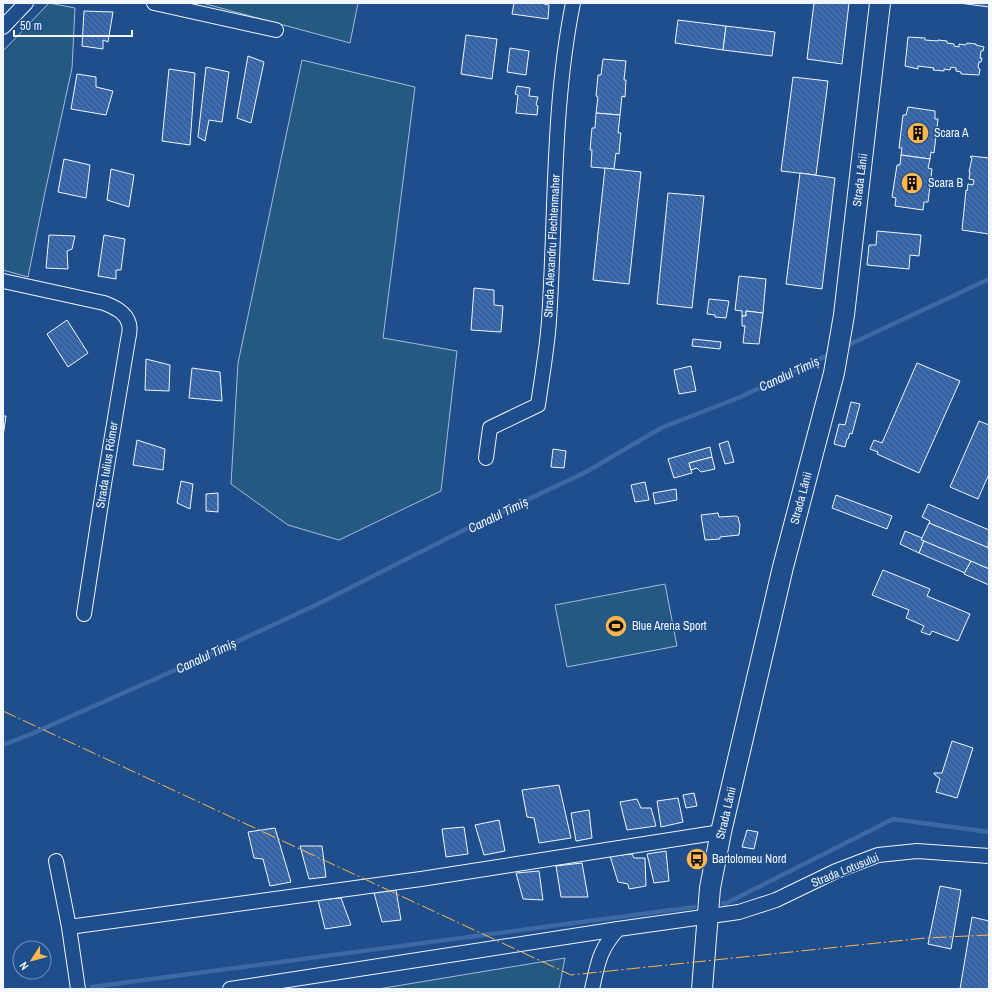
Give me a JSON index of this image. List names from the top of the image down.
{
  "streets": {
    "main road": ["Strada Lânii"],
    "street": ["Strada Alexandru Flechtenmaher", "Strada Iulius Römer", "Strada Lotusului"]
  },
  "crossings": [
    ["Strada Lânii", "Strada Lotusului"]
  ],
  "water": ["Canalul Timiș"],
  "places": {
    "building": ["Scara A", "Scara B"],
    "sports": ["Blue Arena Sport"],
    "bus stop": ["Bartolomeu Nord"]
  },
  "scale_bar": "50 m",
  "north": "bottom left"
}
